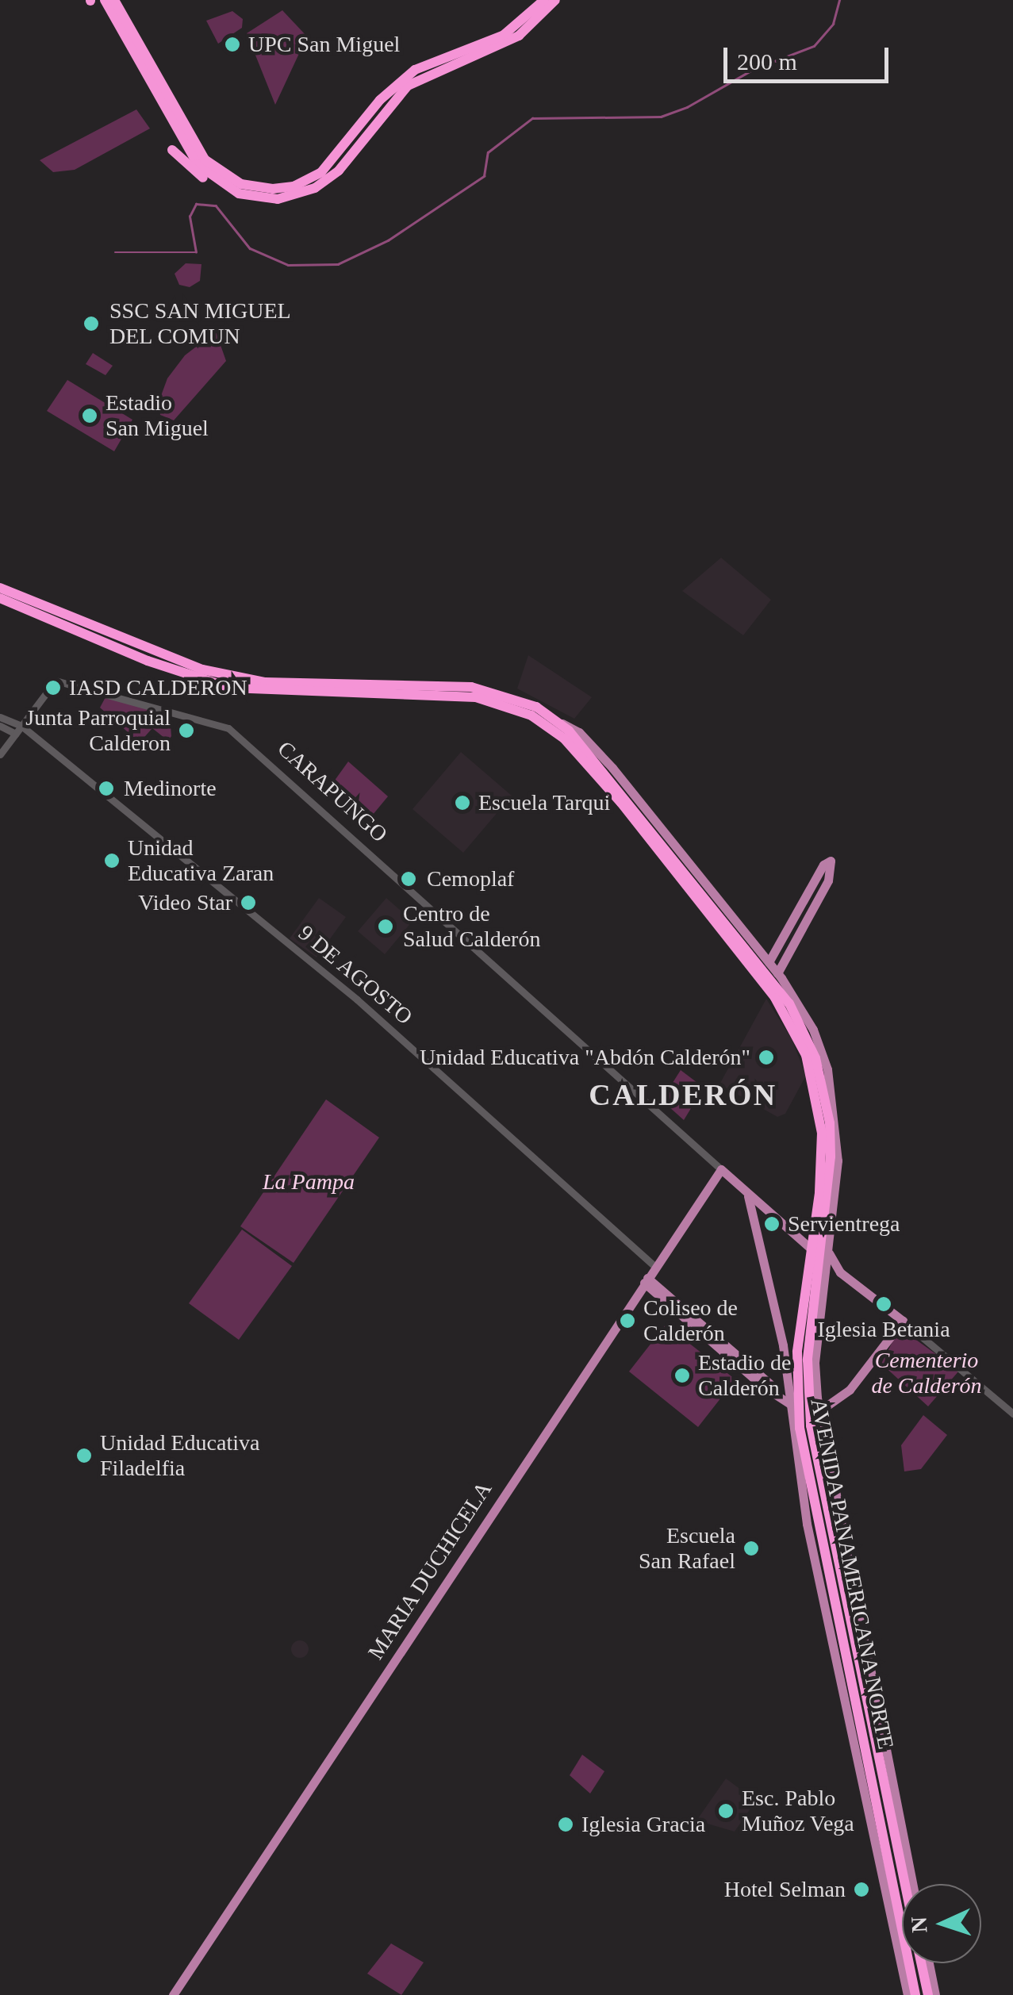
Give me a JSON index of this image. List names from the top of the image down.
{
  "streets": {
    "highway": ["AVENIDA PANAMERICANA NORTE"],
    "main road": ["CARAPUNGO", "MARIA DUCHICELA"],
    "street": ["9 DE AGOSTO"]
  },
  "crossings": [
    ["CARAPUNGO", "9 DE AGOSTO"],
    ["CARAPUNGO", "MARIA DUCHICELA"],
    ["CARAPUNGO", "AVENIDA PANAMERICANA NORTE"],
    ["9 DE AGOSTO", "MARIA DUCHICELA"]
  ],
  "districts": ["CALDERÓN"],
  "parks": ["La Pampa", "Cementerio de Calderón"],
  "places": [
    "UPC San Miguel",
    "SSC SAN MIGUEL DEL COMUN",
    "Estadio San Miguel",
    "IASD CALDERON",
    "Junta Parroquial Calderon",
    "Medinorte",
    "Escuela Tarqui",
    "Unidad Educativa Zaran",
    "Cemoplaf",
    "Video Star",
    "Centro de Salud Calderón",
    "Unidad Educativa \"Abdón Calderón\"",
    "Servientrega",
    "Iglesia Betania",
    "Coliseo de Calderón",
    "Estadio de Calderón",
    "Unidad Educativa Filadelfia",
    "Escuela San Rafael",
    "Esc. Pablo Muñoz Vega",
    "Iglesia Gracia",
    "Hotel Selman"
  ],
  "scale_bar": "200 m",
  "north": "left"
}
